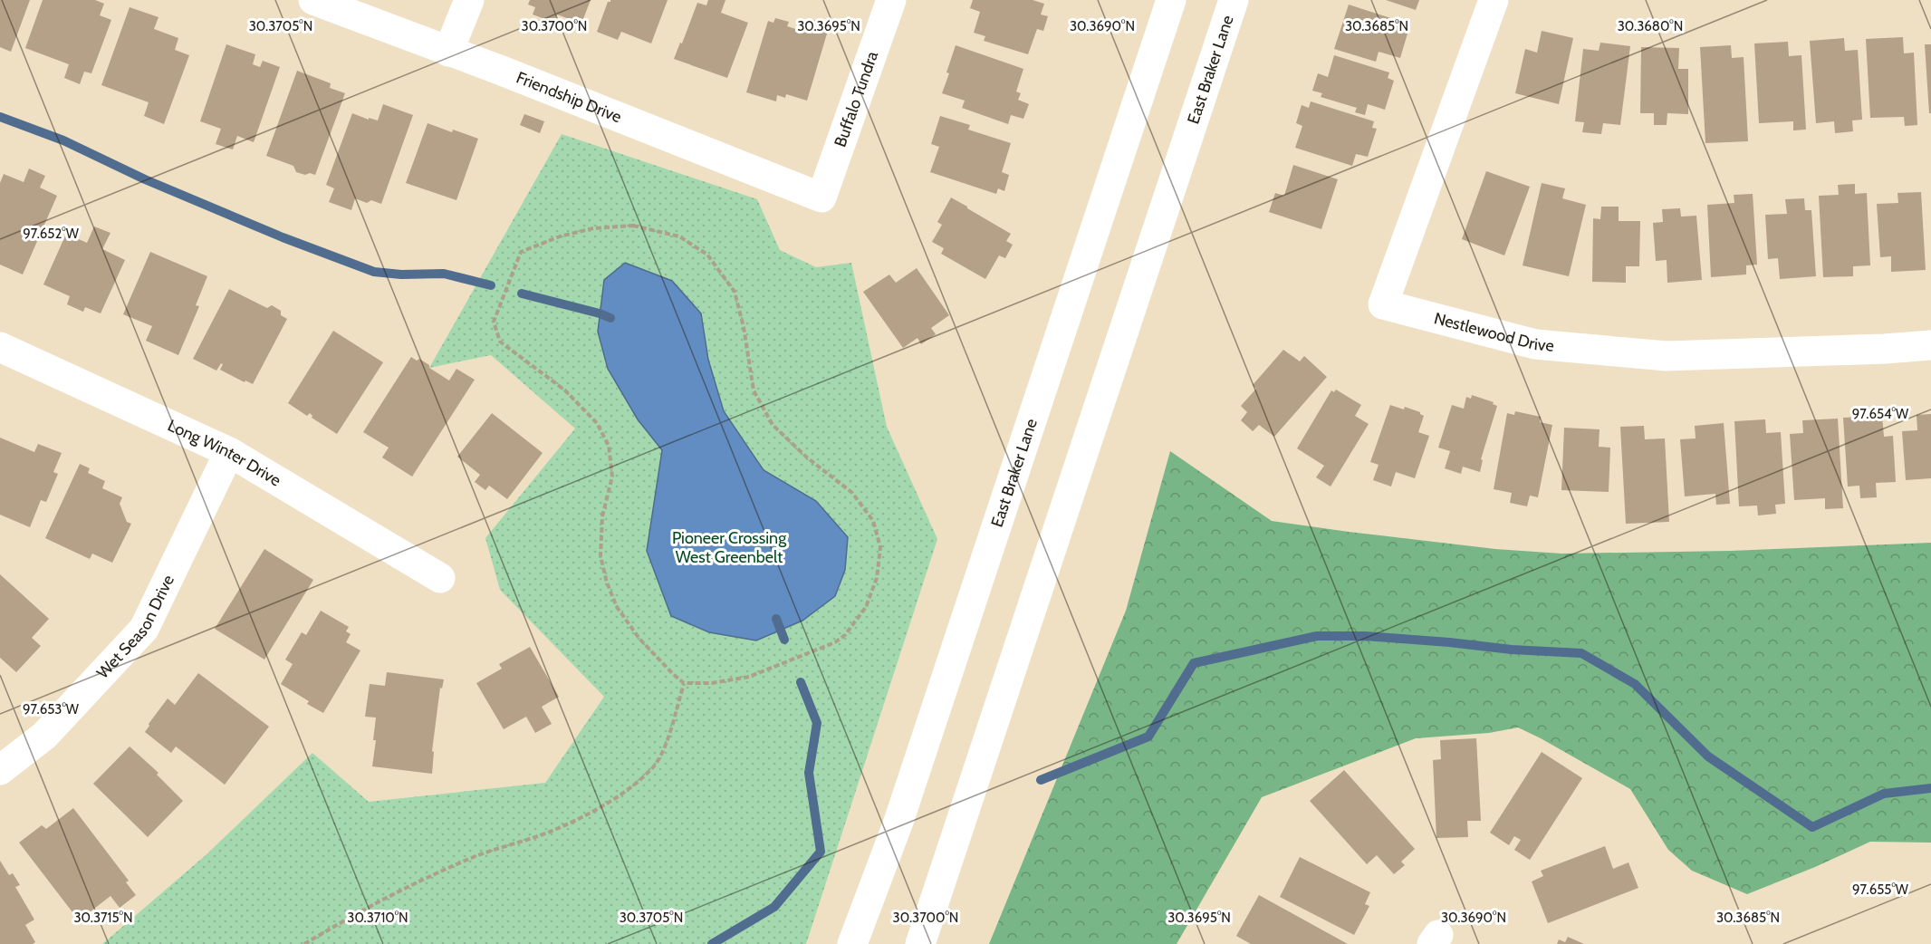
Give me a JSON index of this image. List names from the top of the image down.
{
  "streets": {
    "street": [
      "East Braker Lane",
      "Friendship Drive",
      "Buffalo Tundra",
      "Nestlewood Drive",
      "Long Winter Drive",
      "Wet Season Drive"
    ]
  },
  "crossings": [
    ["Friendship Drive", "Buffalo Tundra"],
    ["Long Winter Drive", "Wet Season Drive"]
  ],
  "parks": ["Pioneer Crossing West Greenbelt"],
  "coordinates": [
    "30.3705°N",
    "30.3700°N",
    "30.3695°N",
    "30.3690°N",
    "30.3685°N",
    "30.3680°N",
    "97.652°W",
    "97.654°W",
    "97.653°W",
    "97.655°W",
    "30.3715°N",
    "30.3710°N"
  ]
}
